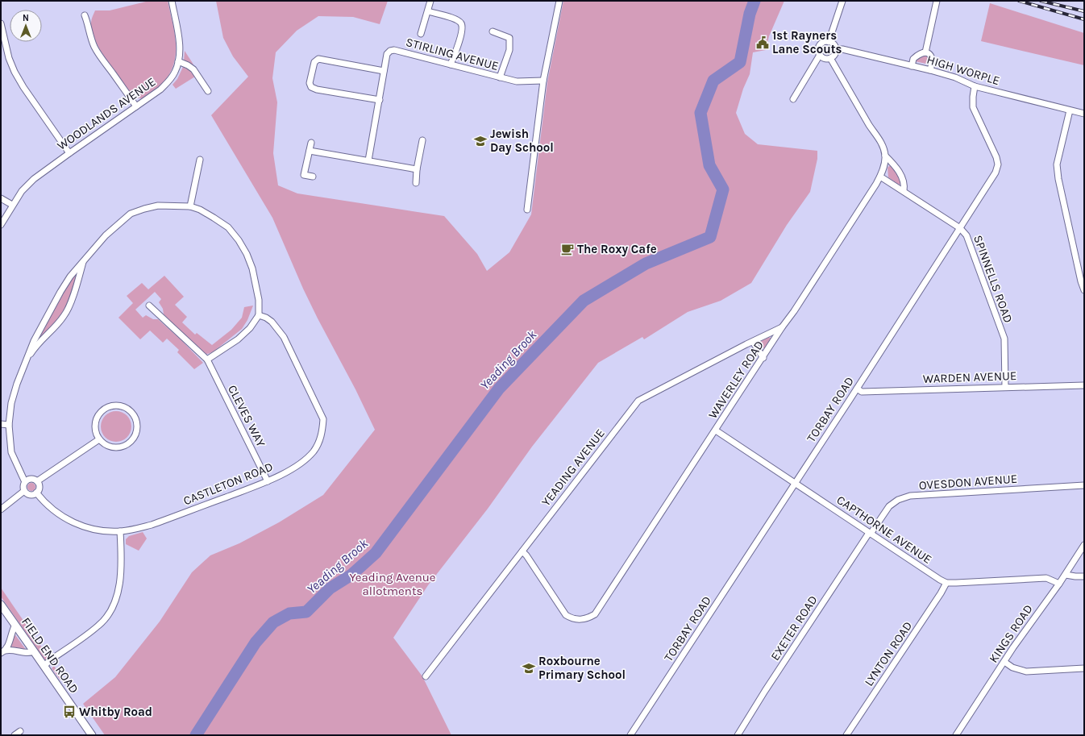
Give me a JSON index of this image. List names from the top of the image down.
{
  "streets": {
    "street": [
      "STIRLING AVENUE",
      "HIGH WORPLE",
      "WOODLANDS AVENUE",
      "SPINNELLS ROAD",
      "WARDEN AVENUE",
      "WAVERLEY ROAD",
      "TORBAY ROAD",
      "CLEVES WAY",
      "YEADING AVENUE",
      "OVESDON AVENUE",
      "CASTLETON ROAD",
      "CAPTHORNE AVENUE",
      "EXETER ROAD",
      "KINGS ROAD",
      "LYNTON ROAD",
      "FIELD END ROAD"
    ]
  },
  "crossings": [
    ["HIGH WORPLE", "TORBAY ROAD"],
    ["SPINNELLS ROAD", "WARDEN AVENUE"],
    ["SPINNELLS ROAD", "WAVERLEY ROAD"],
    ["SPINNELLS ROAD", "TORBAY ROAD"],
    ["WARDEN AVENUE", "TORBAY ROAD"],
    ["WAVERLEY ROAD", "YEADING AVENUE"],
    ["WAVERLEY ROAD", "CAPTHORNE AVENUE"],
    ["TORBAY ROAD", "CAPTHORNE AVENUE"],
    ["CLEVES WAY", "CASTLETON ROAD"],
    ["OVESDON AVENUE", "CAPTHORNE AVENUE"],
    ["OVESDON AVENUE", "EXETER ROAD"],
    ["CAPTHORNE AVENUE", "EXETER ROAD"],
    ["CAPTHORNE AVENUE", "KINGS ROAD"],
    ["CAPTHORNE AVENUE", "LYNTON ROAD"]
  ],
  "water": ["Yeading Brook"],
  "parks": ["Yeading Avenue allotments"],
  "places": {
    "public building": ["1st Rayners Lane Scouts"],
    "school or university": ["Jewish Day School", "Roxbourne Primary School"],
    "cafe": ["The Roxy Cafe"],
    "bus stop": ["Whitby Road"]
  },
  "north": "top"
}
